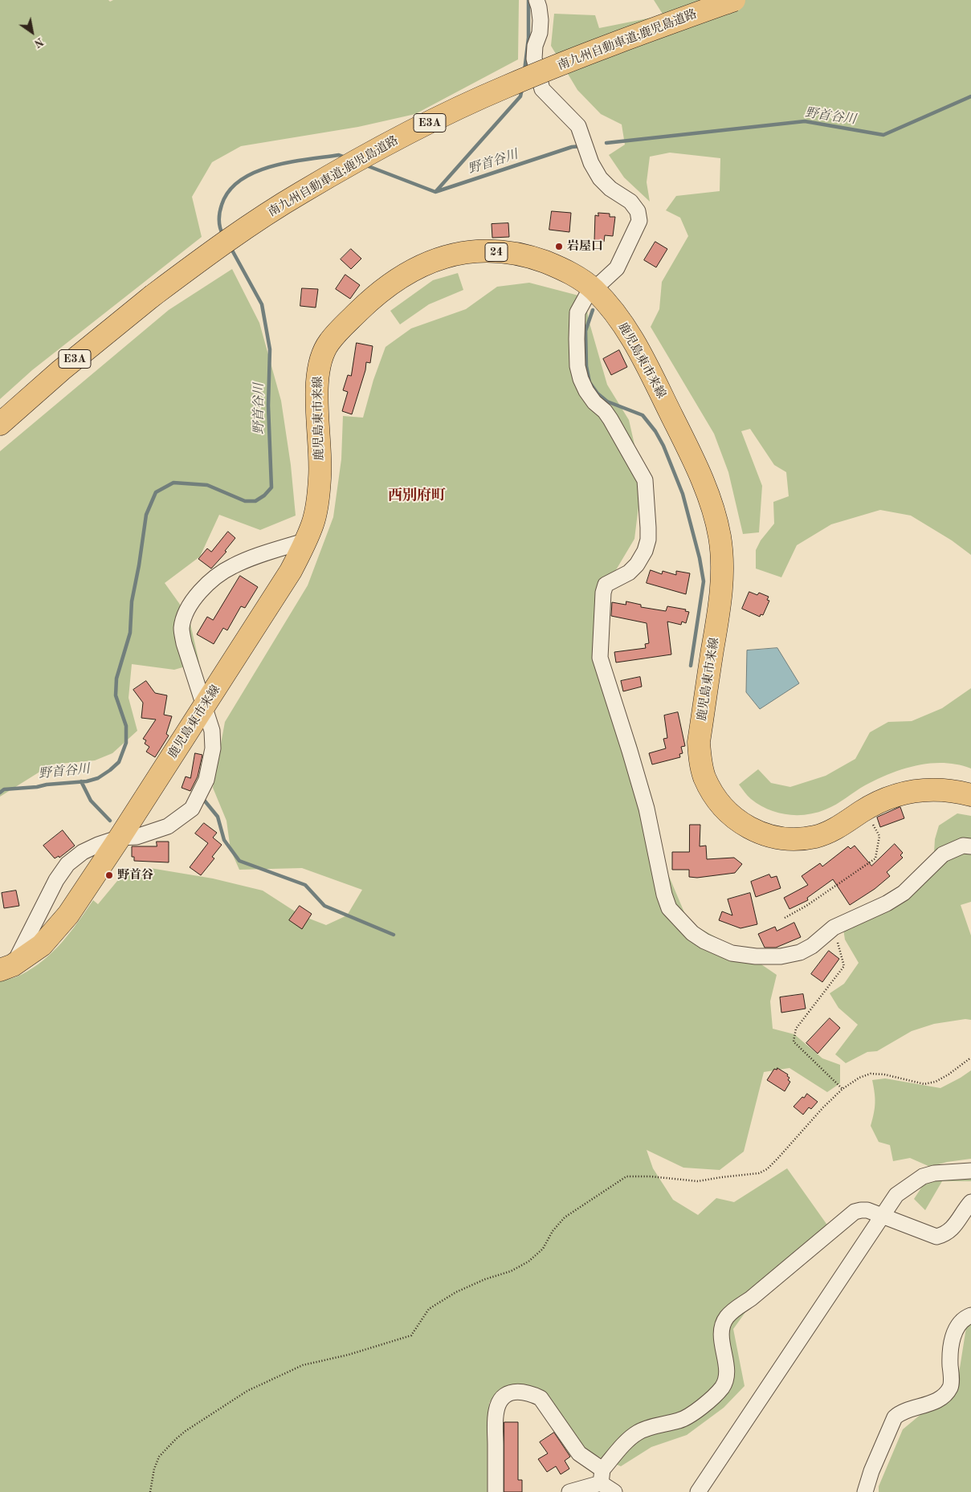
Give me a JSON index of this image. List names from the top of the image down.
{
  "streets": {
    "main road": [
      "南九州自動車道;鹿児島道路",
      "E3A",
      "24",
      "鹿児島東市来線"
    ]
  },
  "districts": ["西別府町"],
  "water": ["野首谷川"],
  "places": ["岩屋口", "野首谷"],
  "north": "bottom right"
}
